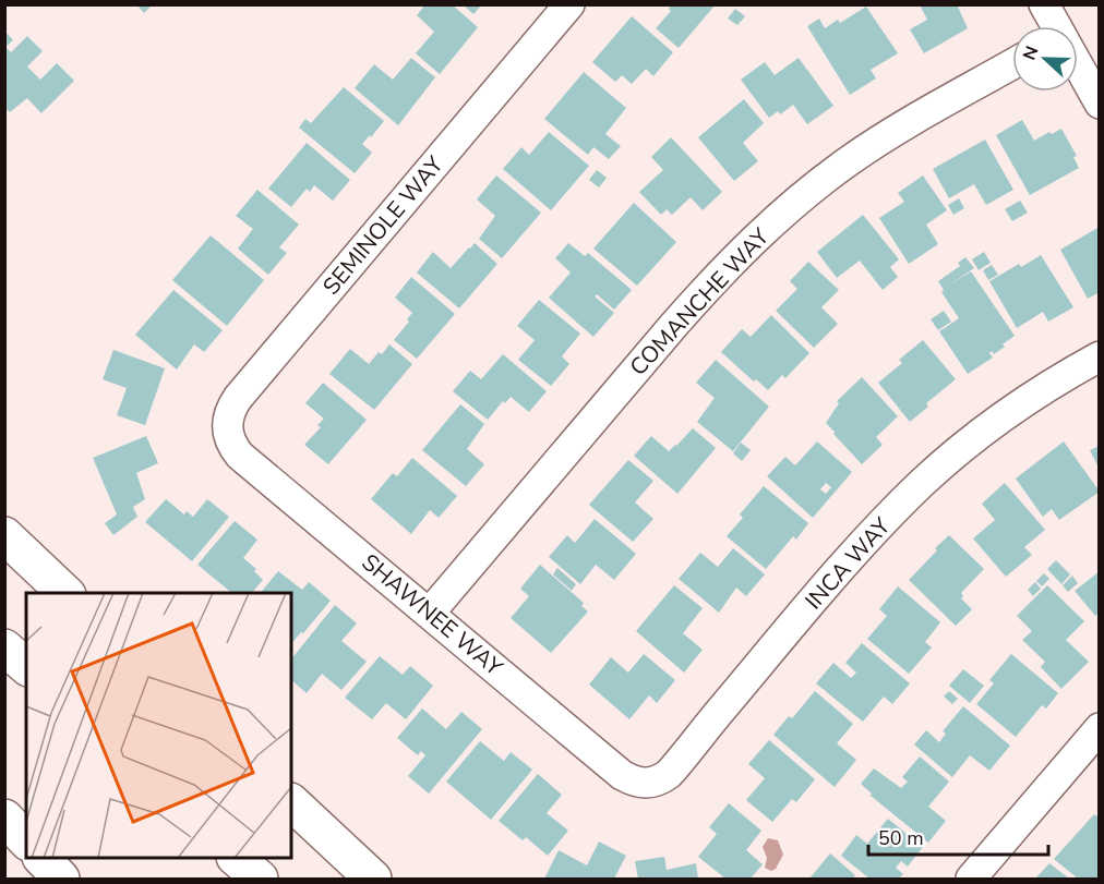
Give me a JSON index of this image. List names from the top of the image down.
{
  "streets": {
    "street": [
      "SEMINOLE WAY",
      "COMANCHE WAY",
      "INCA WAY",
      "SHAWNEE WAY"
    ]
  },
  "crossings": [
    ["SEMINOLE WAY", "SHAWNEE WAY"],
    ["COMANCHE WAY", "SHAWNEE WAY"],
    ["INCA WAY", "SHAWNEE WAY"]
  ],
  "scale_bar": "50 m",
  "north": "left"
}
